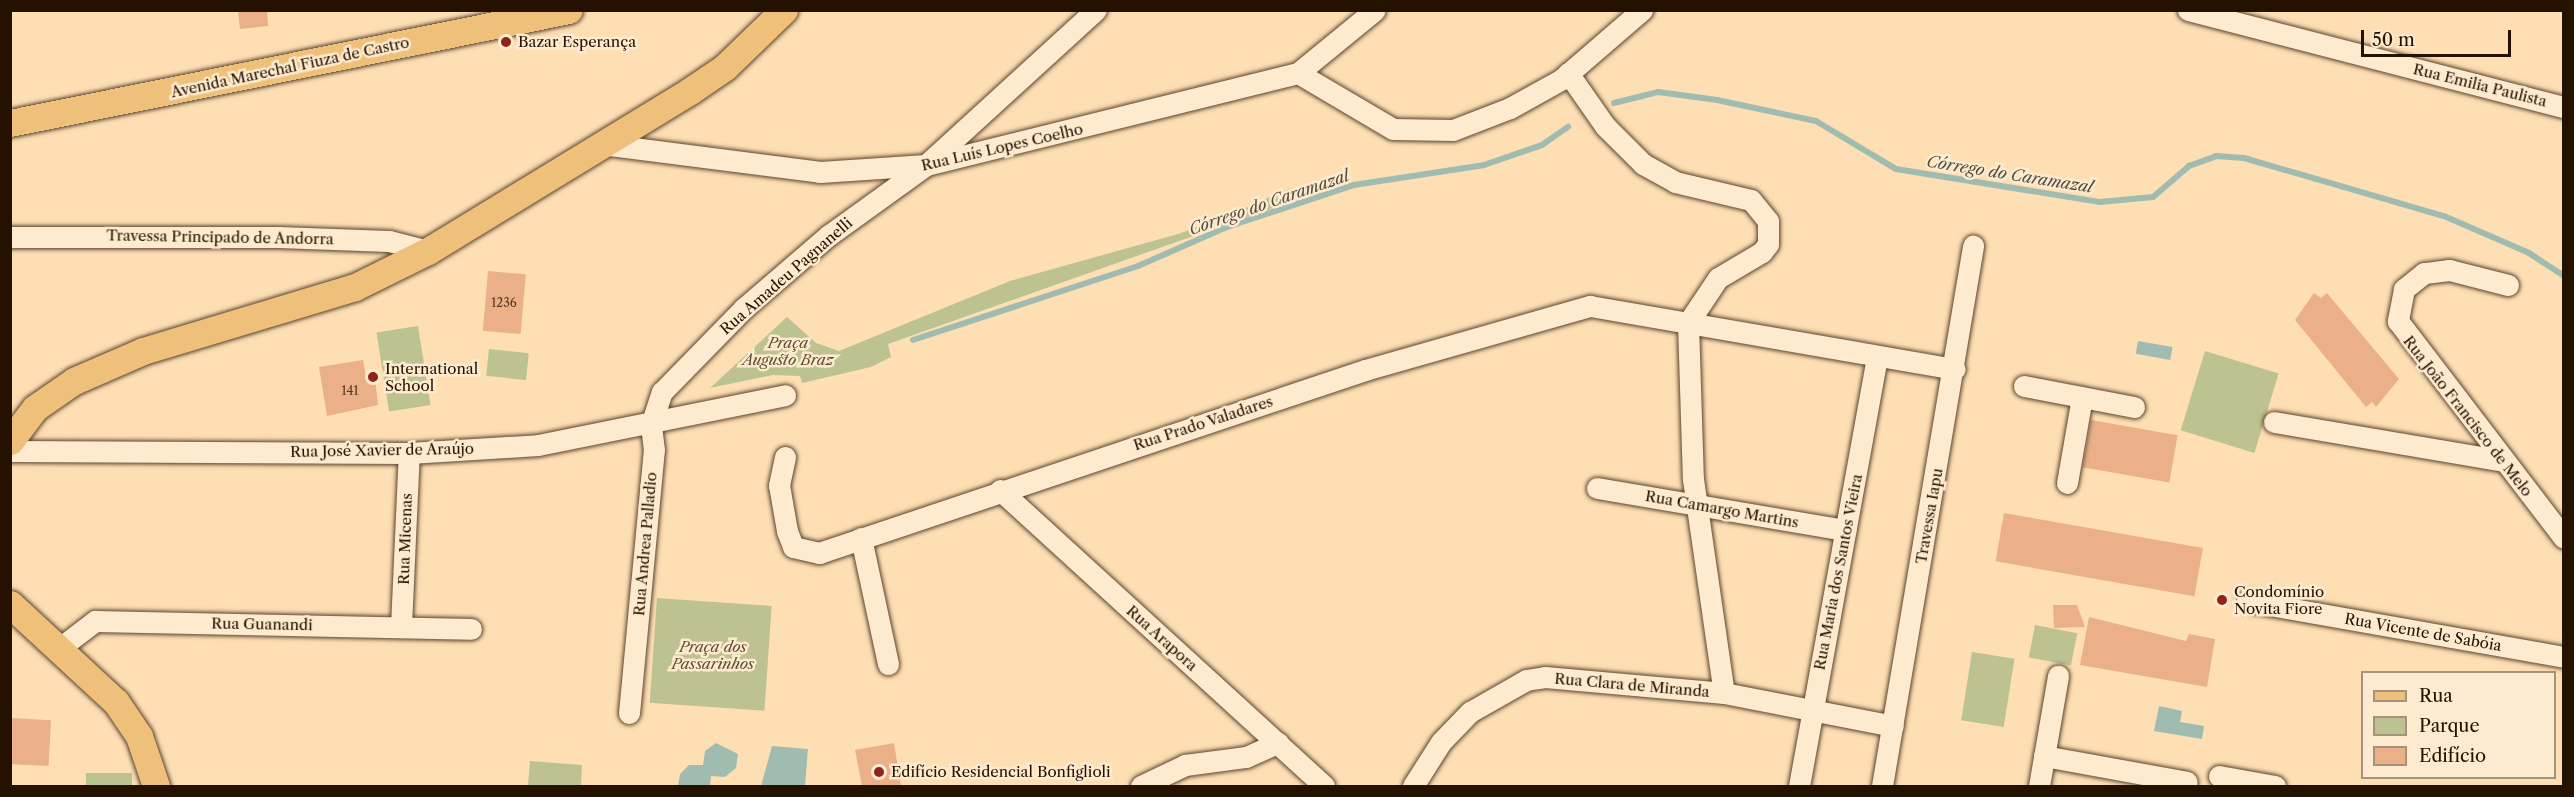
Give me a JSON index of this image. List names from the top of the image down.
{
  "streets": {
    "main road": ["Avenida Marechal Fiuza de Castro"],
    "street": [
      "Rua Emilia Paulista",
      "Rua Luís Lopes Coelho",
      "Travessa Principado de Andorra",
      "Rua Amadeu Pagnanelli",
      "Rua João Francisco de Melo",
      "Rua Prado Valadares",
      "Rua José Xavier de Araújo",
      "Rua Camargo Martins",
      "Travessa Iapu",
      "Rua Micenas",
      "Rua Andrea Palladio",
      "Rua Maria dos Santos Vieira",
      "Rua Guanandi",
      "Rua Vicente de Sabóia",
      "Rua Arapora",
      "Rua Clara de Miranda"
    ]
  },
  "crossings": [
    ["Rua Luís Lopes Coelho", "Rua Amadeu Pagnanelli"],
    ["Rua Amadeu Pagnanelli", "Rua Andrea Palladio"],
    ["Rua Prado Valadares", "Rua Arapora"],
    ["Rua José Xavier de Araújo", "Rua Micenas"],
    ["Rua José Xavier de Araújo", "Rua Andrea Palladio"],
    ["Rua Camargo Martins", "Rua Maria dos Santos Vieira"],
    ["Travessa Iapu", "Rua Clara de Miranda"],
    ["Rua Micenas", "Rua Guanandi"],
    ["Rua Maria dos Santos Vieira", "Rua Clara de Miranda"]
  ],
  "water": ["Córrego do Caramazal"],
  "parks": ["Praça Augusto Braz", "Praça dos Passarinhos"],
  "places": [
    "Bazar Esperança",
    "International School",
    "Condomínio Novita Fiore",
    "Edifício Residencial Bonfiglioli"
  ],
  "house_numbers": ["1236", "141"],
  "legend": ["Rua", "Parque", "Edifício"],
  "scale_bar": "50 m"
}
